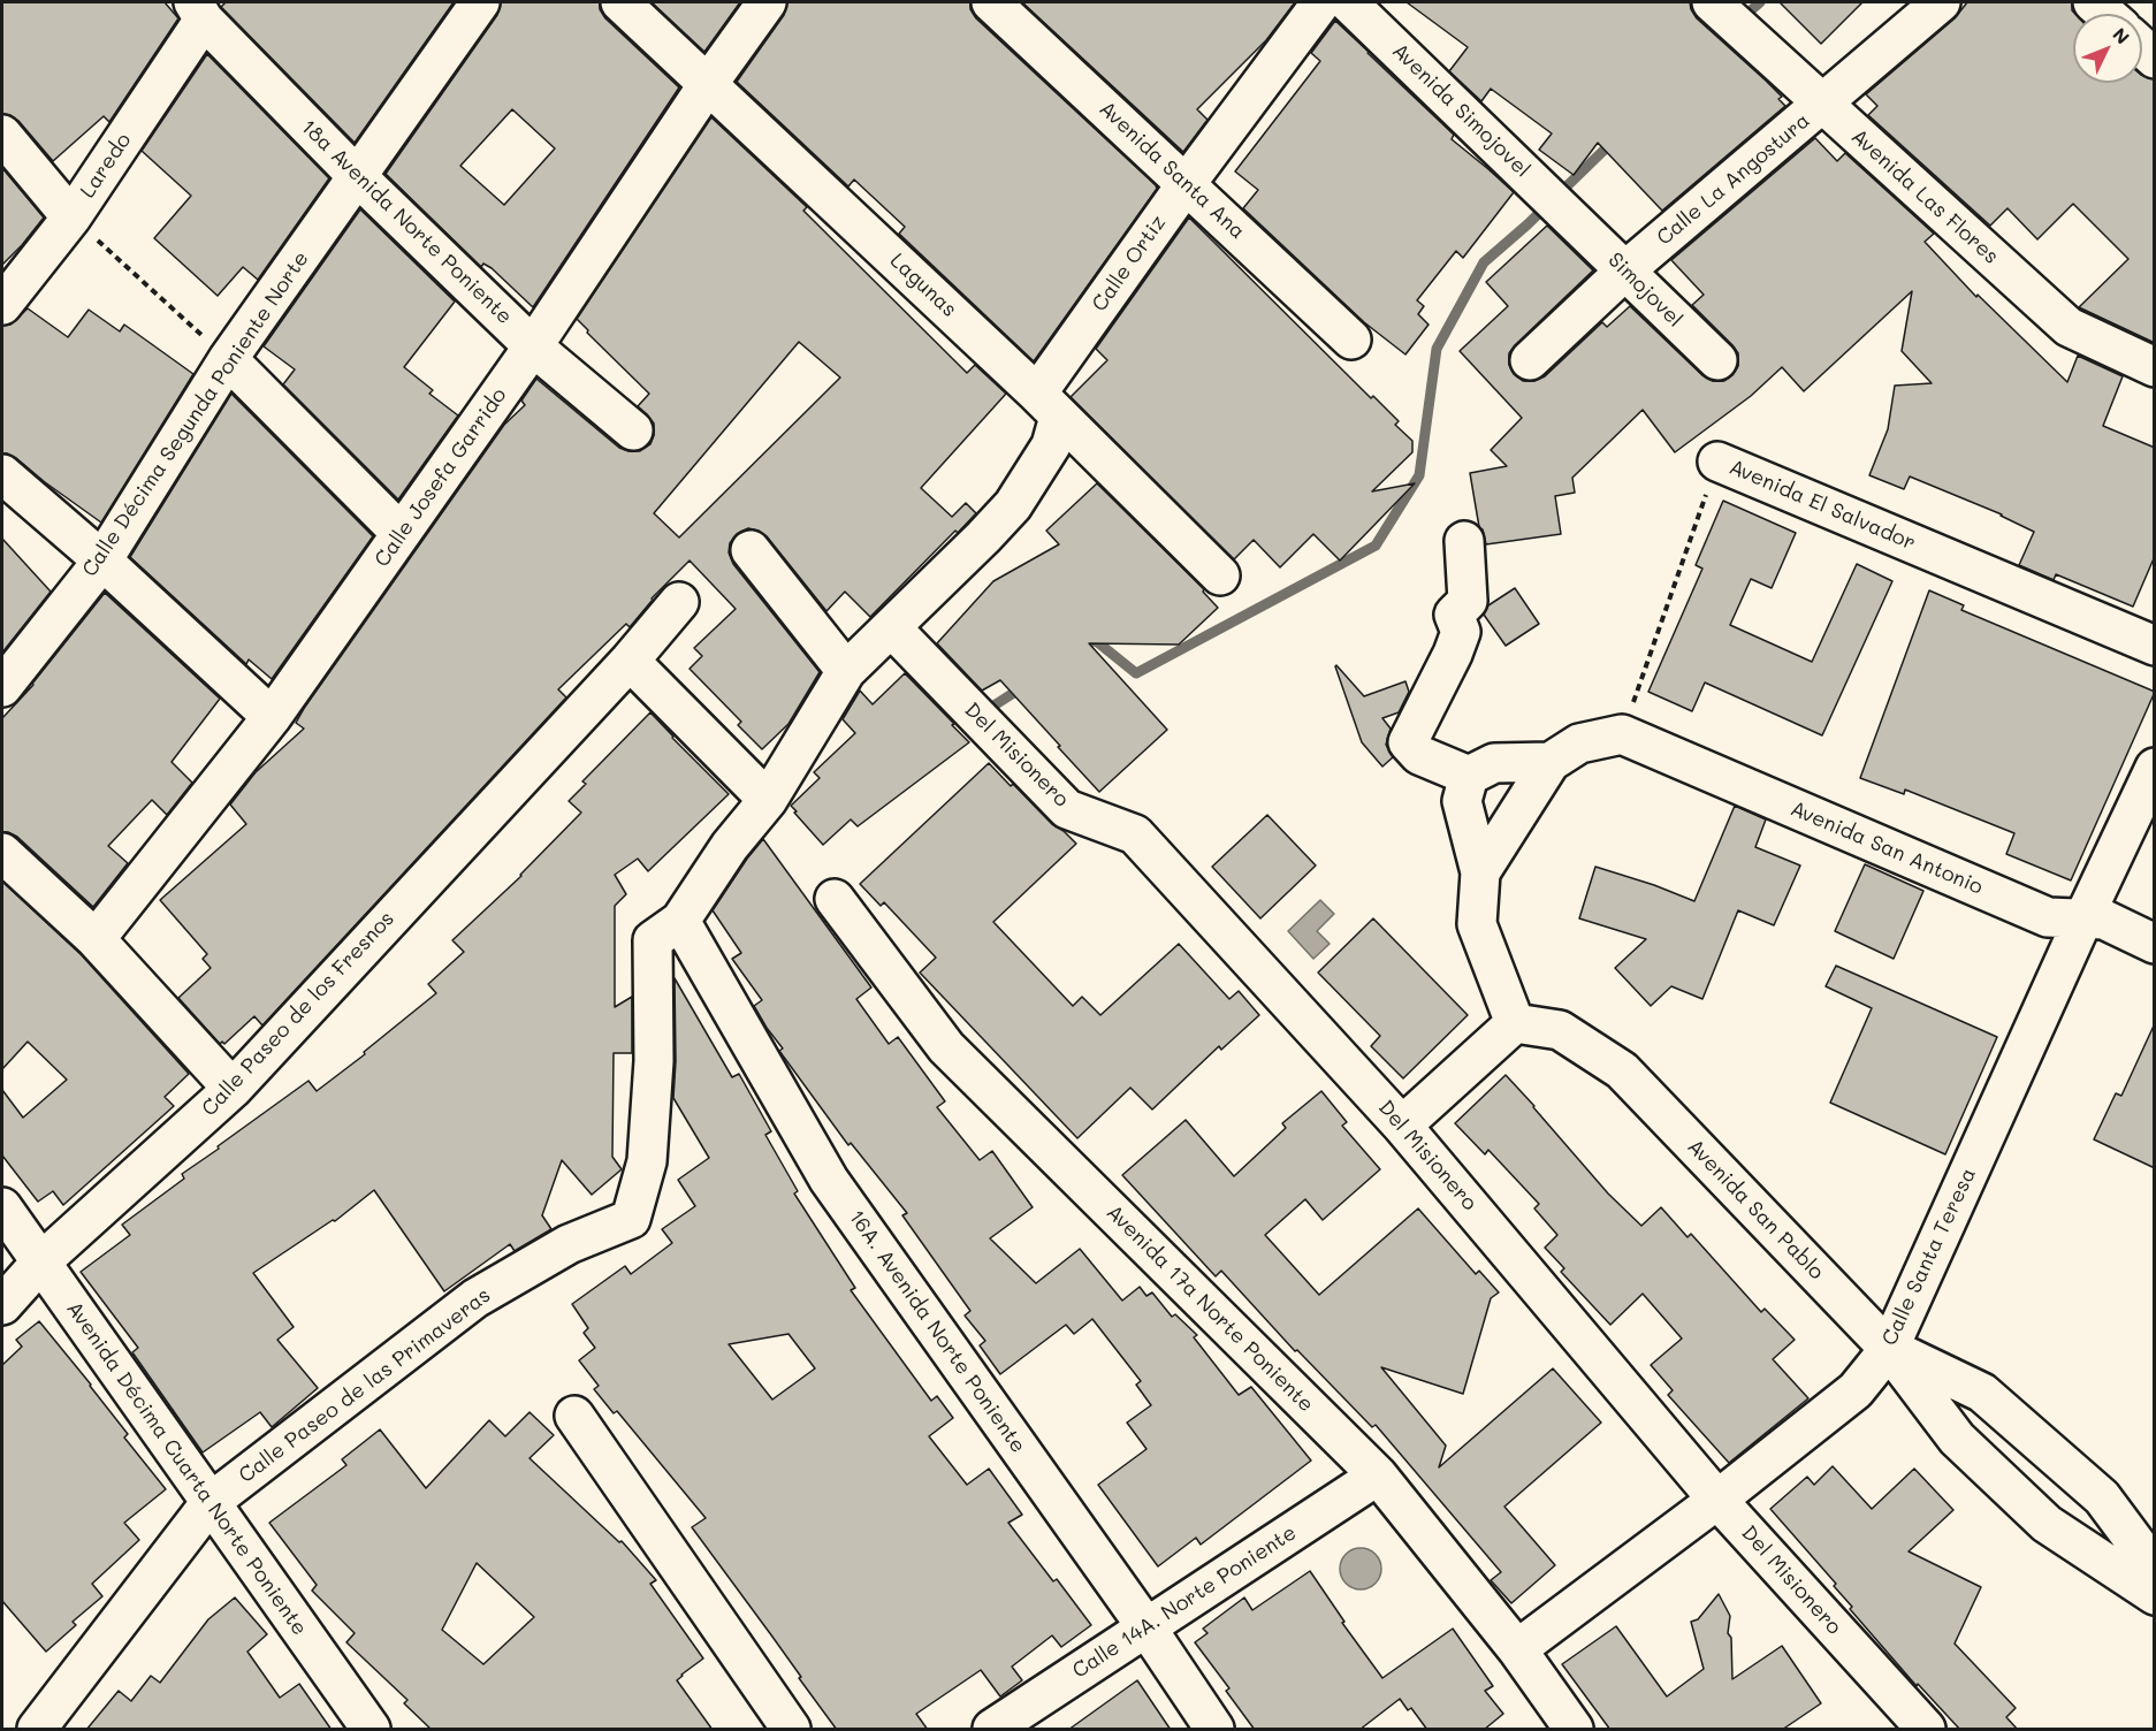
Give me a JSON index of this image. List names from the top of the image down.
{
  "streets": {
    "street": [
      "Avenida Simojovel",
      "Laredo",
      "Avenida Santa Ana",
      "Calle La Angostura",
      "Avenida Las Flores",
      "18a Avenida Norte Poniente",
      "Calle Ortiz",
      "Lagunas",
      "Simojovel",
      "Calle Décima Segunda Poniente Norte",
      "Calle Josefa Garrido",
      "Avenida El Salvador",
      "Del Misionero",
      "Avenida San Antonio",
      "Calle Paseo de los Fresnos",
      "Avenida San Pablo",
      "Calle Santa Teresa",
      "Avenida 17a Norte Poniente",
      "16A. Avenida Norte Poniente",
      "Calle Paseo de las Primaveras",
      "Avenida Décima Cuarta Norte Poniente",
      "Calle 14A. Norte Poniente"
    ]
  },
  "crossings": [
    ["Avenida Simojovel", "Simojovel"],
    ["Laredo", "18a Avenida Norte Poniente"],
    ["Avenida Santa Ana", "Calle Ortiz"],
    ["Calle La Angostura", "Avenida Las Flores"],
    ["Calle La Angostura", "Simojovel"],
    ["18a Avenida Norte Poniente", "Calle Décima Segunda Poniente Norte"],
    ["18a Avenida Norte Poniente", "Calle Josefa Garrido"],
    ["Calle Ortiz", "Lagunas"],
    ["Calle Ortiz", "Calle Paseo de las Primaveras"],
    ["Lagunas", "Calle Josefa Garrido"],
    ["Lagunas", "Calle Paseo de las Primaveras"],
    ["Avenida El Salvador", "Avenida San Antonio"],
    ["Del Misionero", "Calle Santa Teresa"],
    ["Del Misionero", "Calle Paseo de las Primaveras"],
    ["Avenida San Antonio", "Calle Santa Teresa"],
    ["Calle Paseo de los Fresnos", "Avenida Décima Cuarta Norte Poniente"],
    ["Avenida San Pablo", "Calle Santa Teresa"],
    ["Calle Santa Teresa", "Avenida 17a Norte Poniente"],
    ["Avenida 17a Norte Poniente", "Calle 14A. Norte Poniente"],
    ["16A. Avenida Norte Poniente", "Calle Paseo de las Primaveras"],
    ["16A. Avenida Norte Poniente", "Calle 14A. Norte Poniente"],
    ["Calle Paseo de las Primaveras", "Avenida Décima Cuarta Norte Poniente"]
  ],
  "north": "top right"
}
